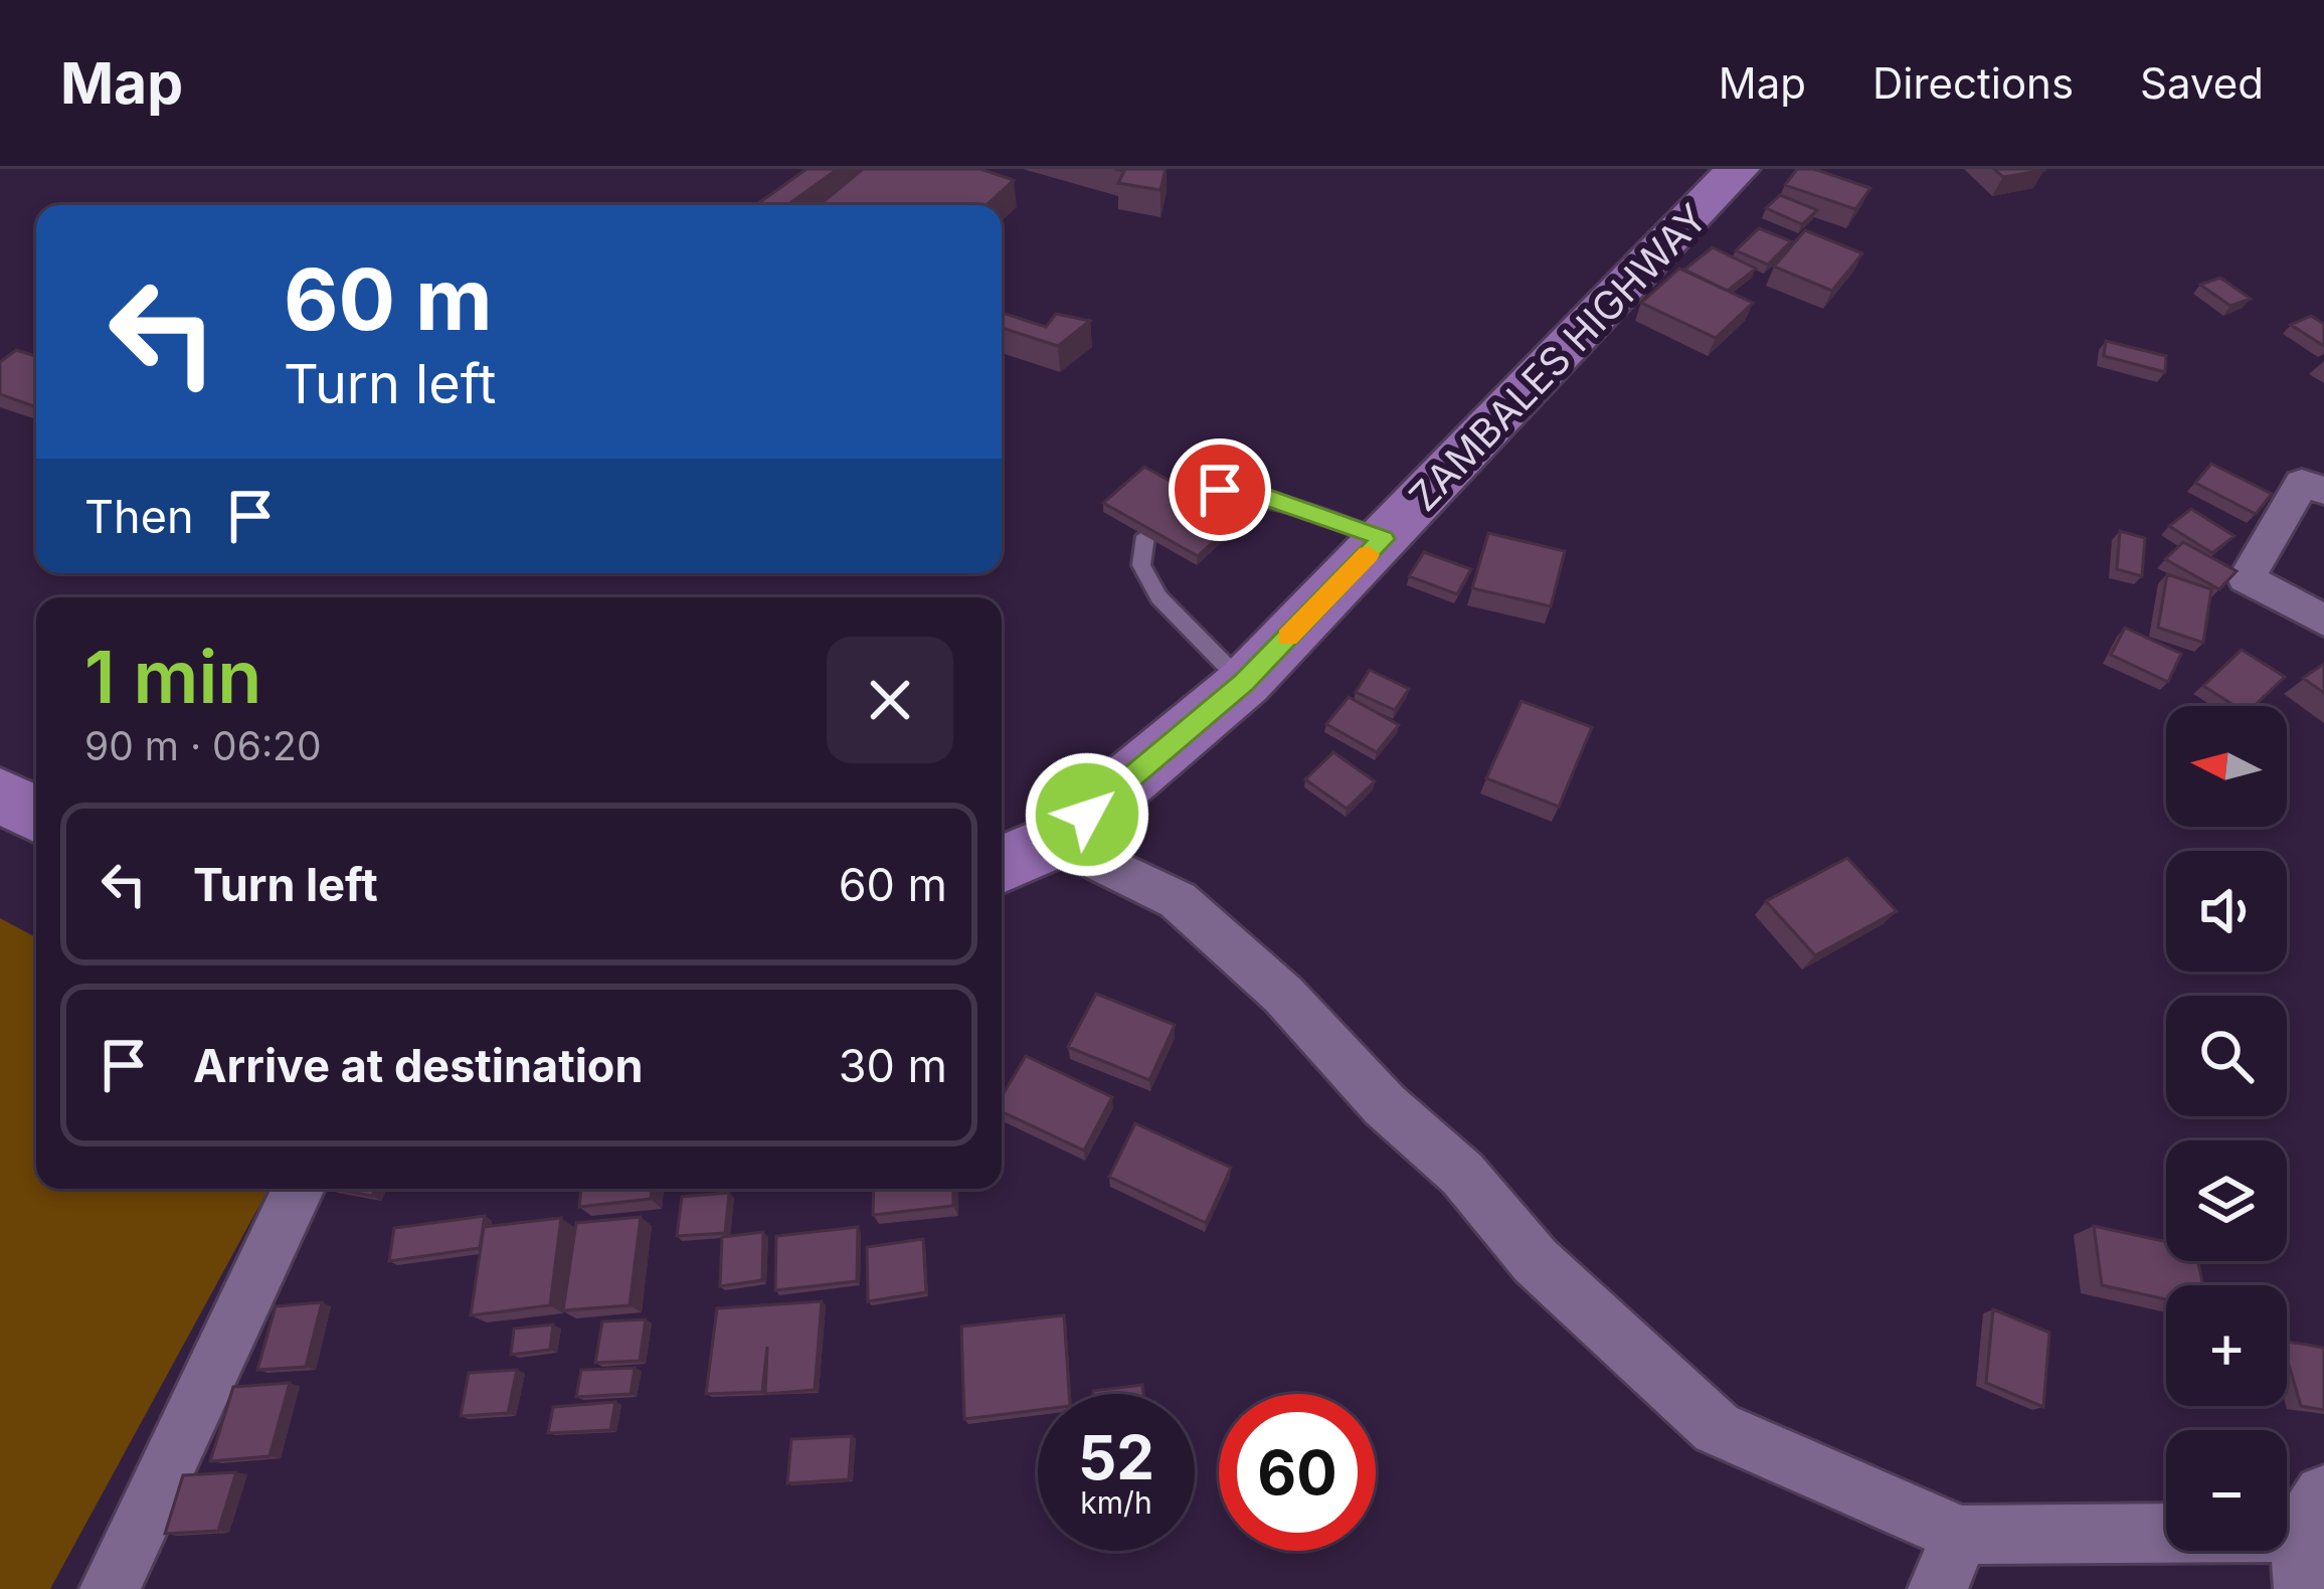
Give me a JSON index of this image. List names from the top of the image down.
{
  "streets": {
    "main road": ["ZAMBALES HIGHWAY"]
  },
  "north": "left",
  "page": {
    "header": "Map",
    "nav": ["Map", "Directions", "Saved"],
    "turn": ["60 m", "Turn left"],
    "then": "Then",
    "heading": ["1 min", "90 m · 06:20"],
    "map_buttons": ["+", "−"],
    "list": [
      {
        "name": "Turn left",
        "value": "60 m"
      },
      {
        "name": "Arrive at destination",
        "value": "30 m"
      }
    ],
    "speed": "52 km/h",
    "limit": "60"
  }
}
